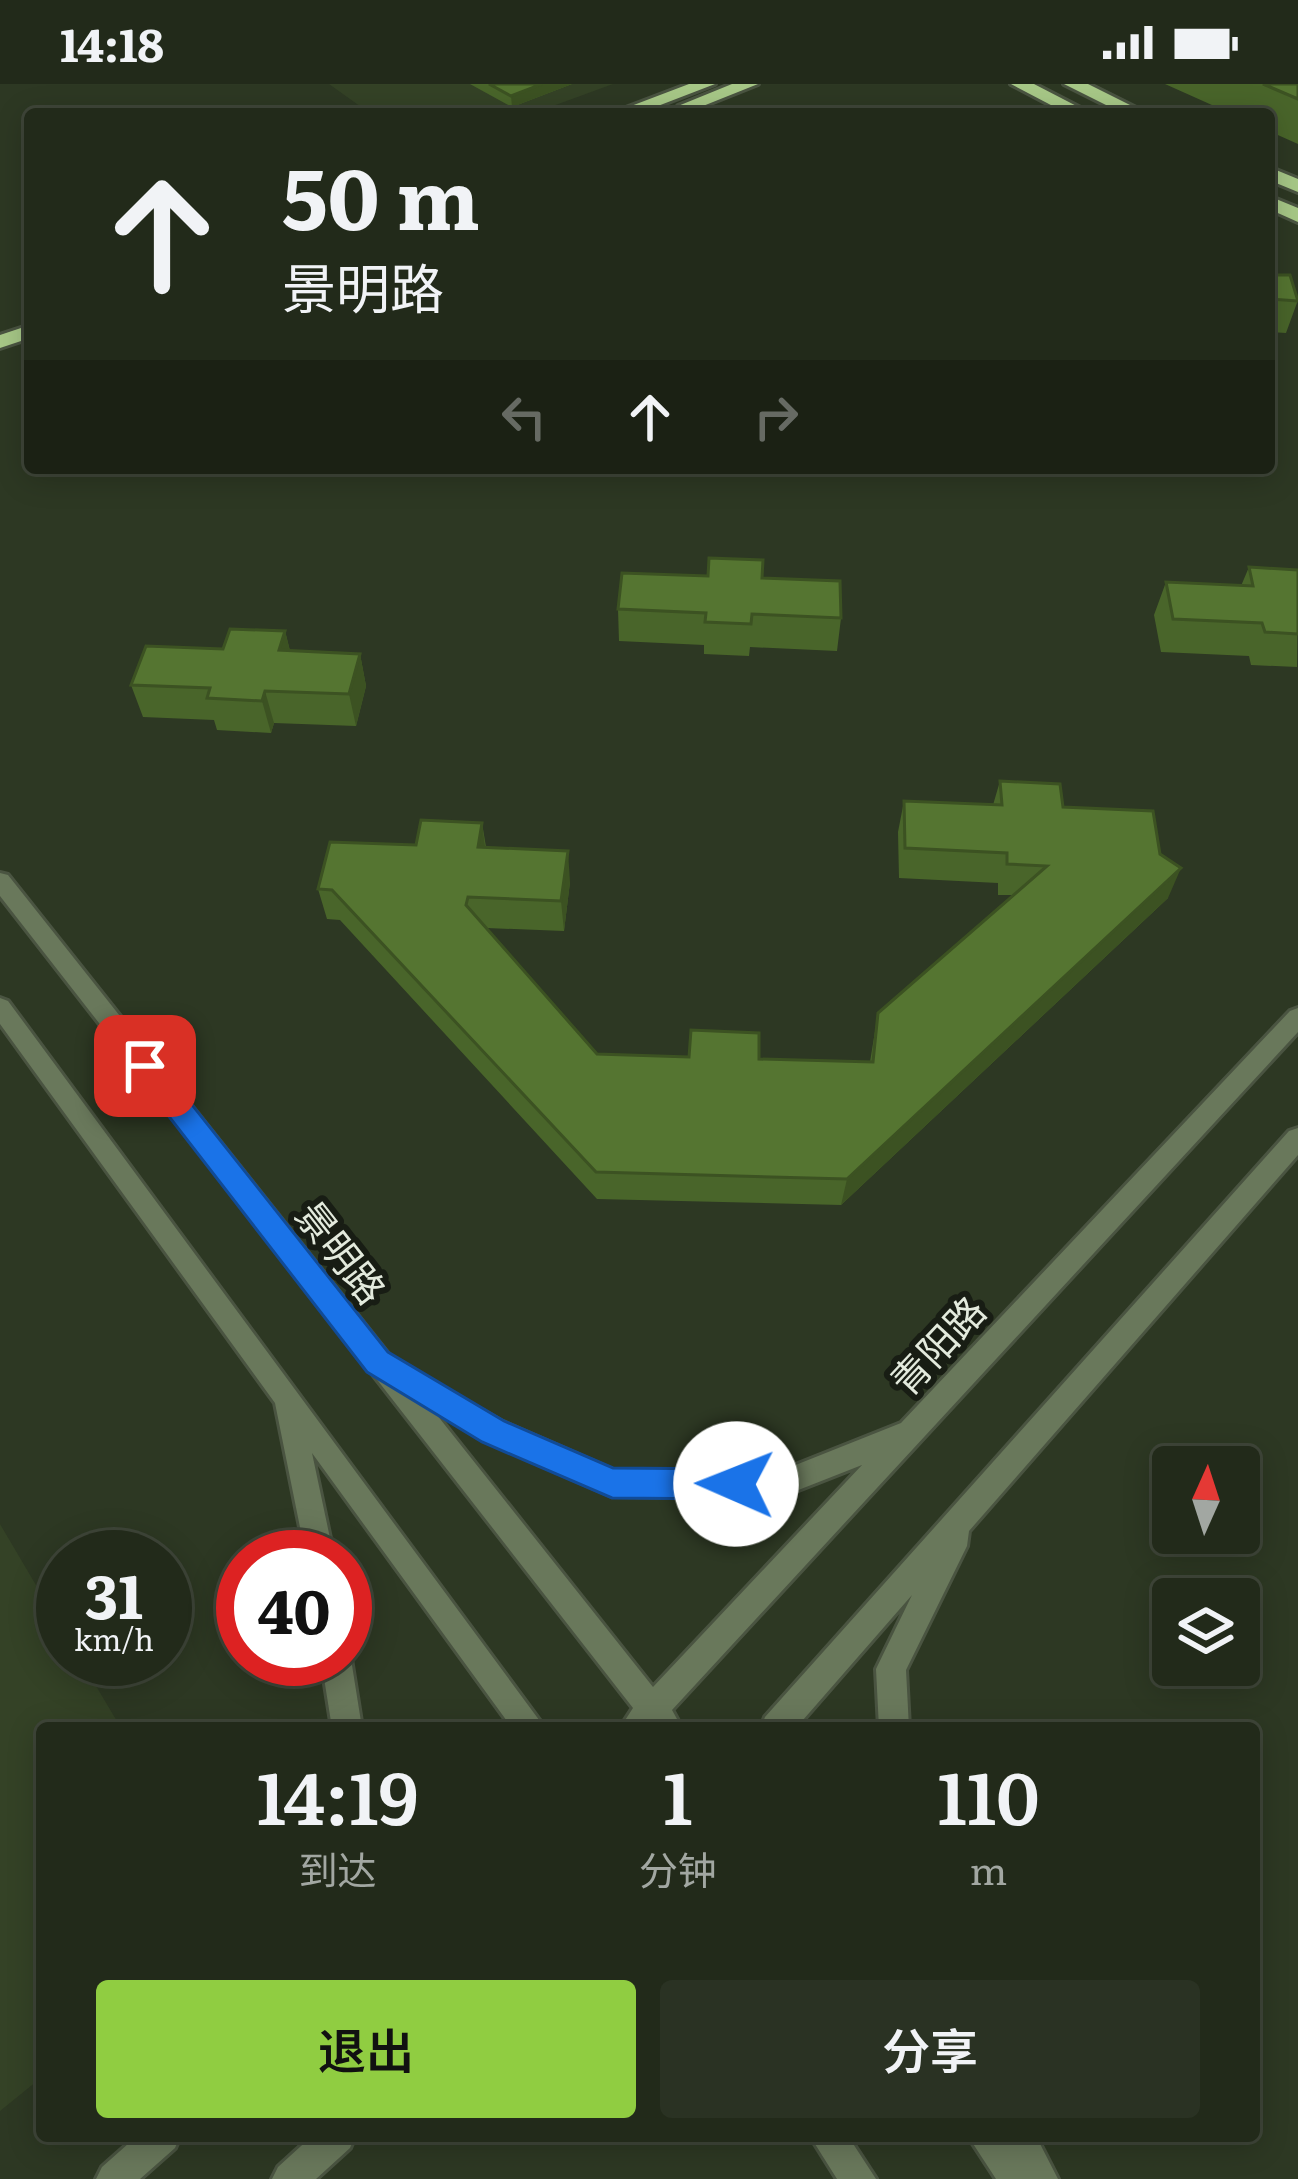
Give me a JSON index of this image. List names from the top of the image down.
{
  "streets": {
    "street": ["景明路", "青阳路"]
  },
  "north": "top",
  "page": {
    "status": "14:18",
    "turn": ["50 m", "景明路"],
    "speed": "31 km/h",
    "limit": "40",
    "eta": [
      "14:19",
      "到达",
      "1",
      "分钟",
      "110",
      "m"
    ],
    "buttons": ["退出", "分享"]
  }
}
